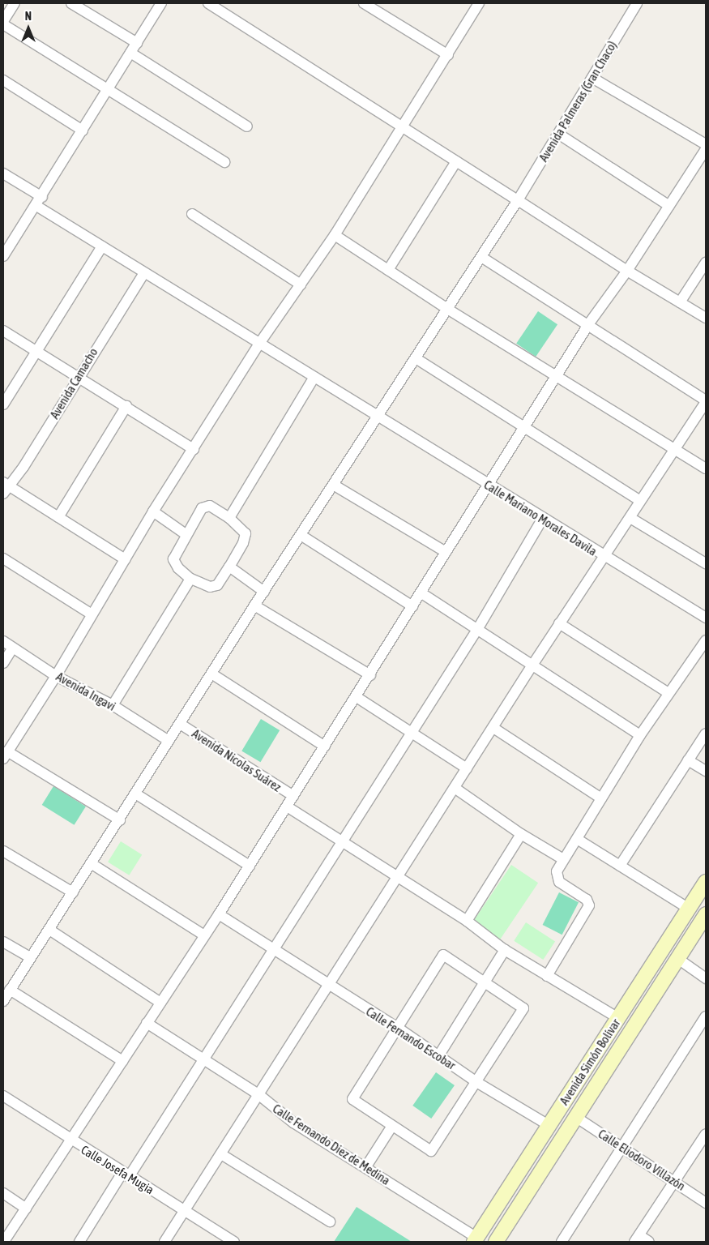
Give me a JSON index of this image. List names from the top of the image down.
{
  "streets": {
    "street": [
      "Avenida Palmeras (Gran Chaco)",
      "Avenida Camacho",
      "Calle Mariano Morales Davila",
      "Avenida Ingavi",
      "Avenida Nicolas Suárez",
      "Calle Fernando Escobar",
      "Avenida Simón Bolívar",
      "Calle Fernando Diez de Medina",
      "Calle Eliodoro Villazón",
      "Calle Josefa Mugia"
    ]
  },
  "crossings": [
    ["Avenida Palmeras (Gran Chaco)", "Calle Mariano Morales Davila"],
    ["Avenida Palmeras (Gran Chaco)", "Avenida Ingavi"],
    ["Avenida Palmeras (Gran Chaco)", "Avenida Nicolas Suárez"],
    ["Avenida Camacho", "Calle Mariano Morales Davila"],
    ["Calle Fernando Escobar", "Avenida Simón Bolívar"],
    ["Avenida Simón Bolívar", "Calle Fernando Diez de Medina"],
    ["Avenida Simón Bolívar", "Calle Eliodoro Villazón"]
  ],
  "north": "top"
}
